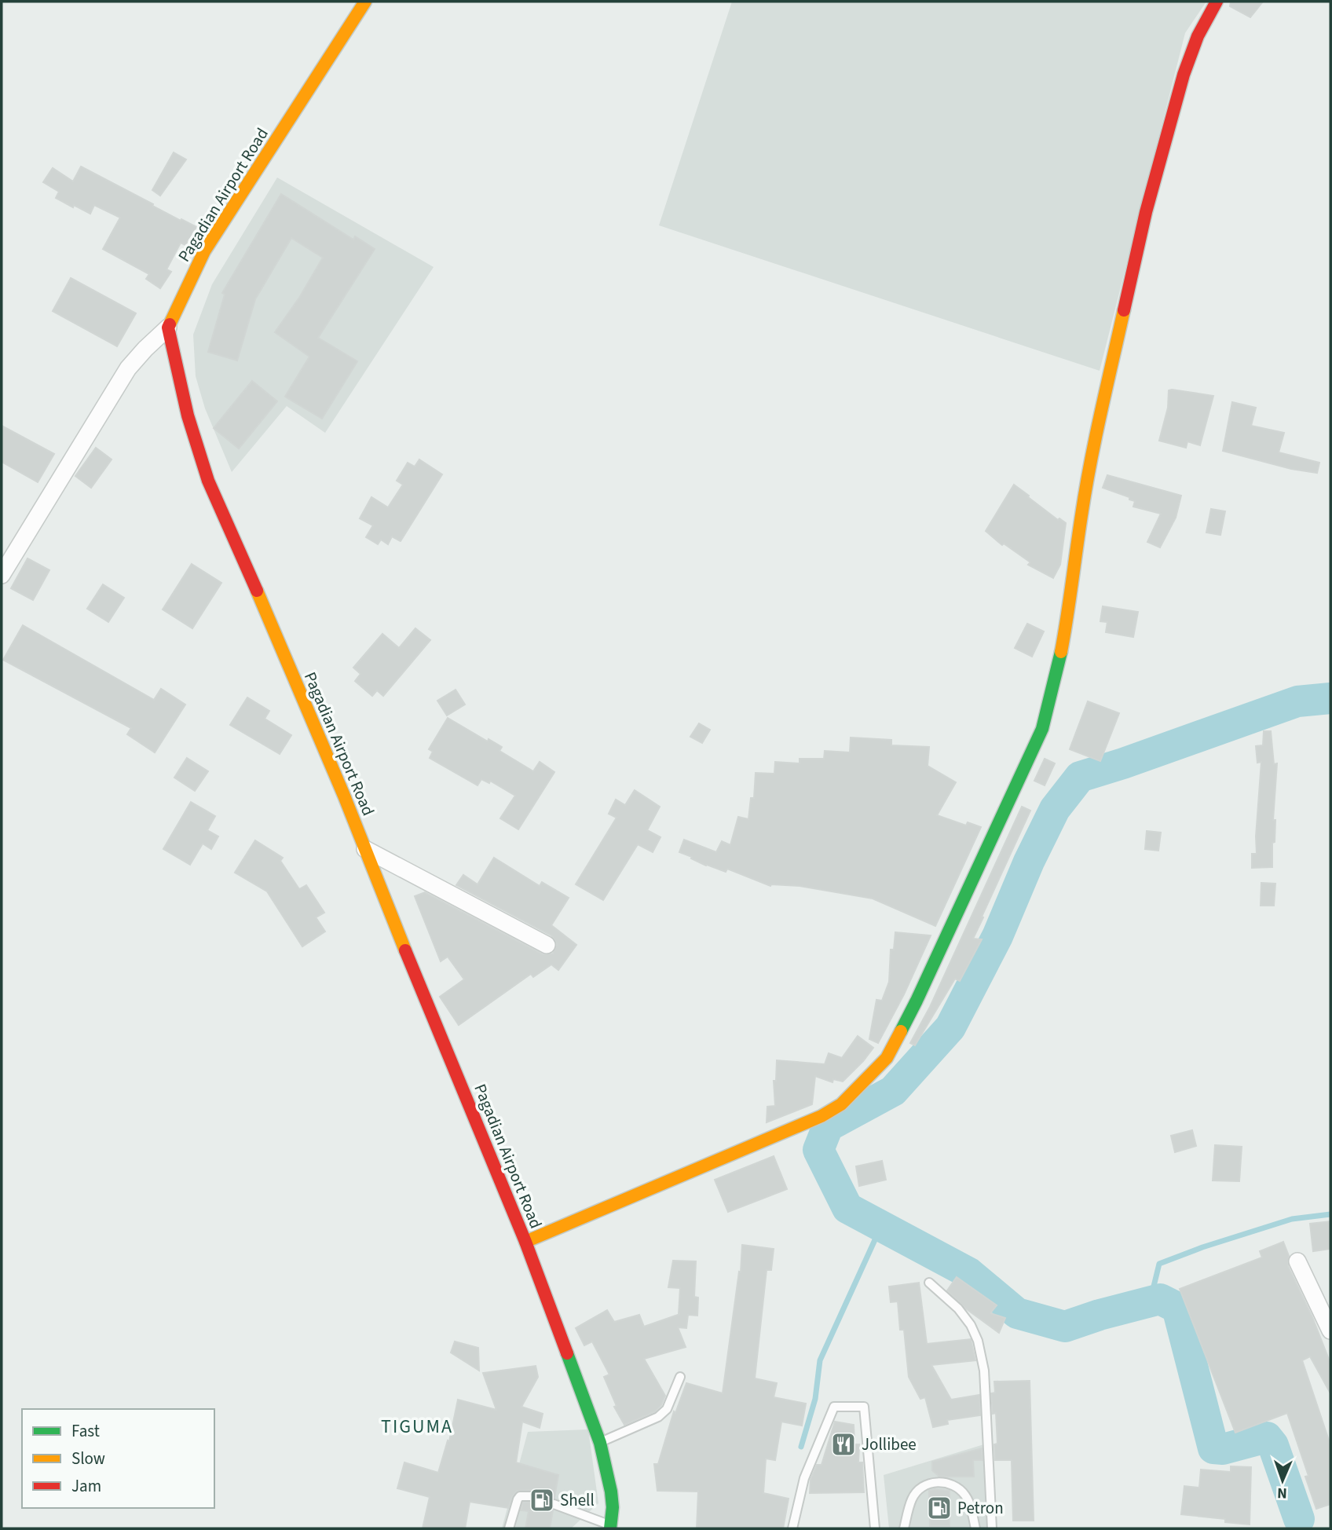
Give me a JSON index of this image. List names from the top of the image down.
{
  "streets": {
    "street": ["Pagadian Airport Road"]
  },
  "districts": ["TIGUMA"],
  "places": {
    "restaurant": ["Jollibee"],
    "fuel station": ["Shell", "Petron"]
  },
  "legend": ["Fast", "Slow", "Jam"],
  "north": "bottom"
}
